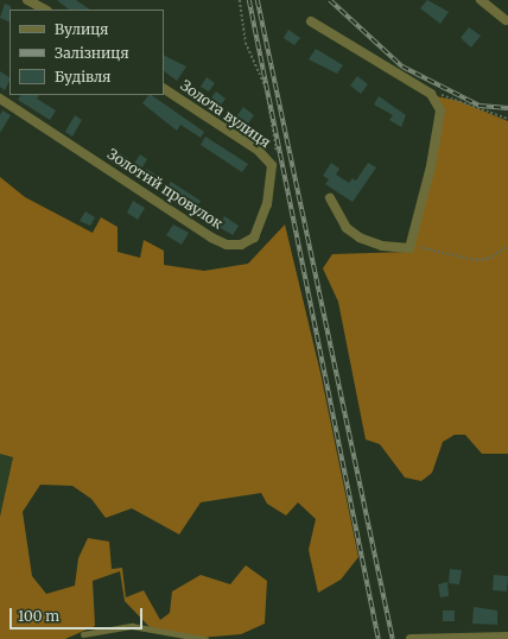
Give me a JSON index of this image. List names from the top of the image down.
{
  "streets": {
    "street": ["Золота вулиця", "Золотий провулок"]
  },
  "crossings": [
    ["Золота вулиця", "Золотий провулок"]
  ],
  "legend": ["Вулиця", "Залізниця", "Будівля"],
  "scale_bar": "100 m"
}
